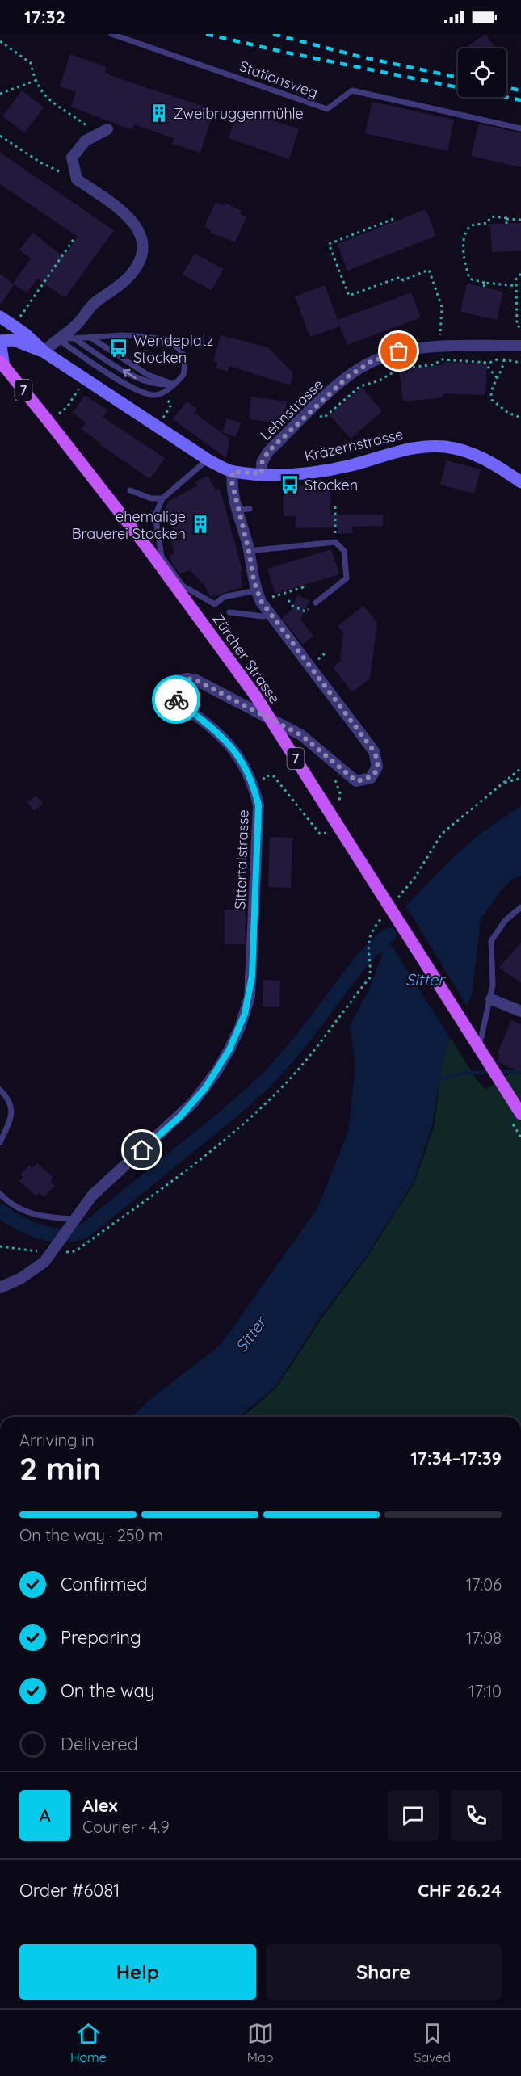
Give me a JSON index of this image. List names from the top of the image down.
{
  "streets": {
    "main road": ["7", "Zürcher Strasse"],
    "street": ["Lehnstrasse", "Kräzernstrasse", "Sittertalstrasse"],
    "lane": ["Stationsweg"]
  },
  "crossings": [
    ["Lehnstrasse", "Kräzernstrasse"],
    ["Kräzernstrasse", "Sittertalstrasse"]
  ],
  "water": ["Sitter"],
  "places": {
    "building": ["Zweibruggenmühle", "ehemalige Brauerei Stocken"],
    "bus stop": ["Wendeplatz Stocken", "Stocken"]
  },
  "page": {
    "status": "17:32",
    "heading": ["2 min", "Arriving in", "17:34–17:39"],
    "panel": [
      "Alex",
      "Courier · 4.9",
      "Order #6081",
      "CHF 26.24"
    ],
    "bar": "On the way · 250 m",
    "list": [
      ["Confirmed", "17:06"],
      ["Preparing", "17:08"],
      ["On the way", "17:10"],
      "Delivered"
    ],
    "round": "A",
    "buttons": ["Help", "Share"],
    "tabs": ["Home", "Map", "Saved"]
  }
}
